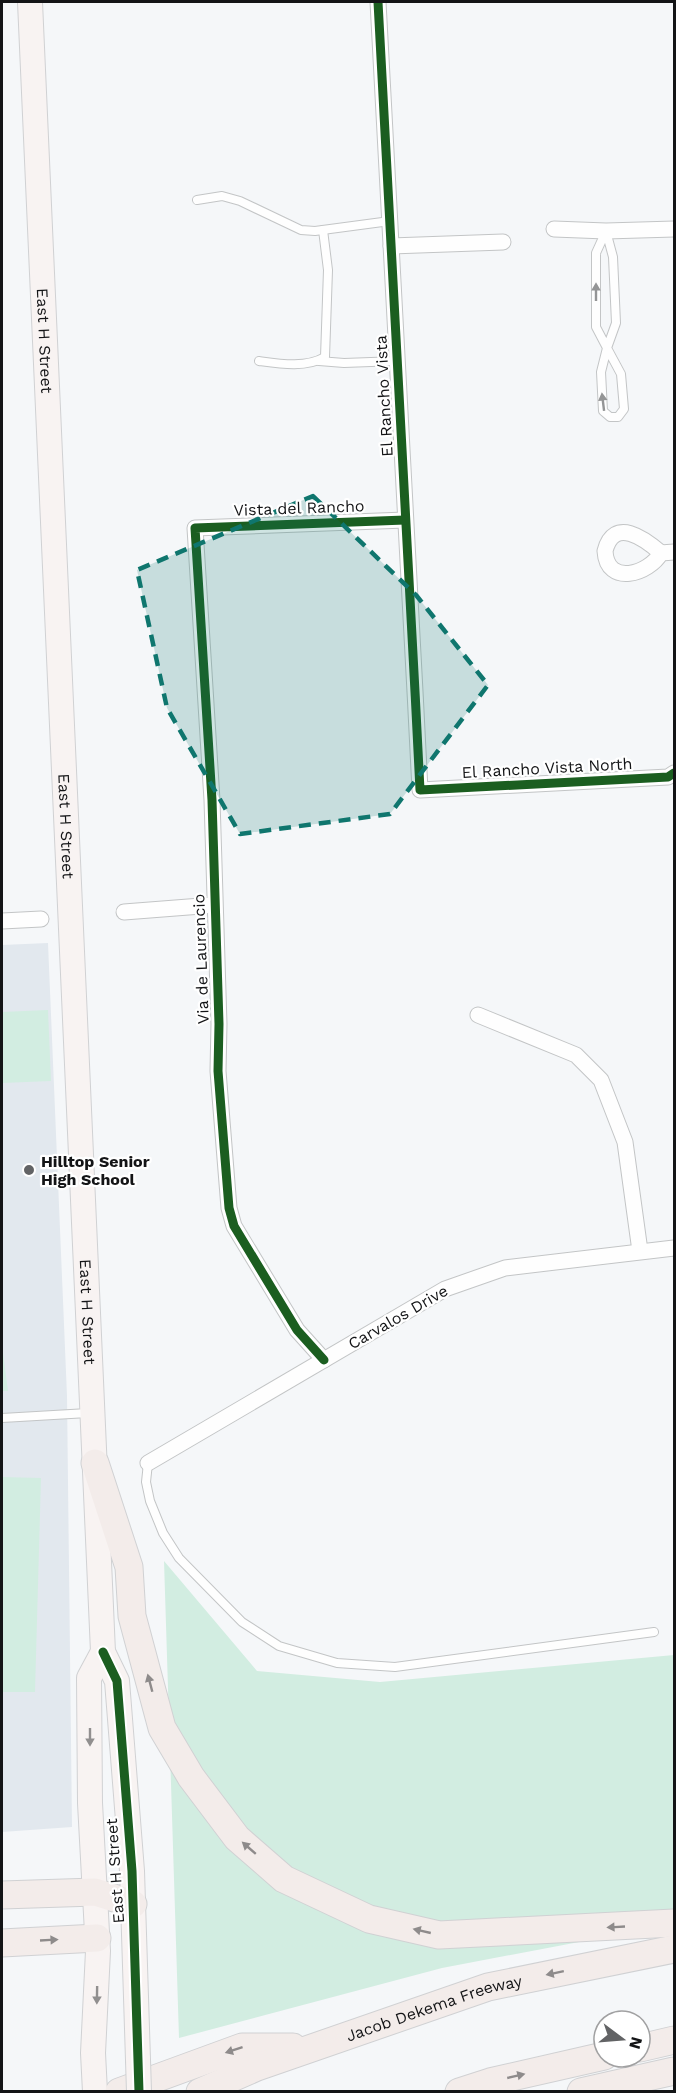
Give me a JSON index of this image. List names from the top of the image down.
{
  "streets": {
    "highway": ["Jacob Dekema Freeway"],
    "main road": ["East H Street"],
    "street": [
      "El Rancho Vista",
      "Vista del Rancho",
      "El Rancho Vista North",
      "Via de Laurencio",
      "Carvalos Drive"
    ]
  },
  "crossings": [
    ["El Rancho Vista", "Vista del Rancho"],
    ["El Rancho Vista", "El Rancho Vista North"],
    ["Vista del Rancho", "Via de Laurencio"],
    ["Via de Laurencio", "Carvalos Drive"]
  ],
  "places": ["Hilltop Senior High School"],
  "north": "right"
}
